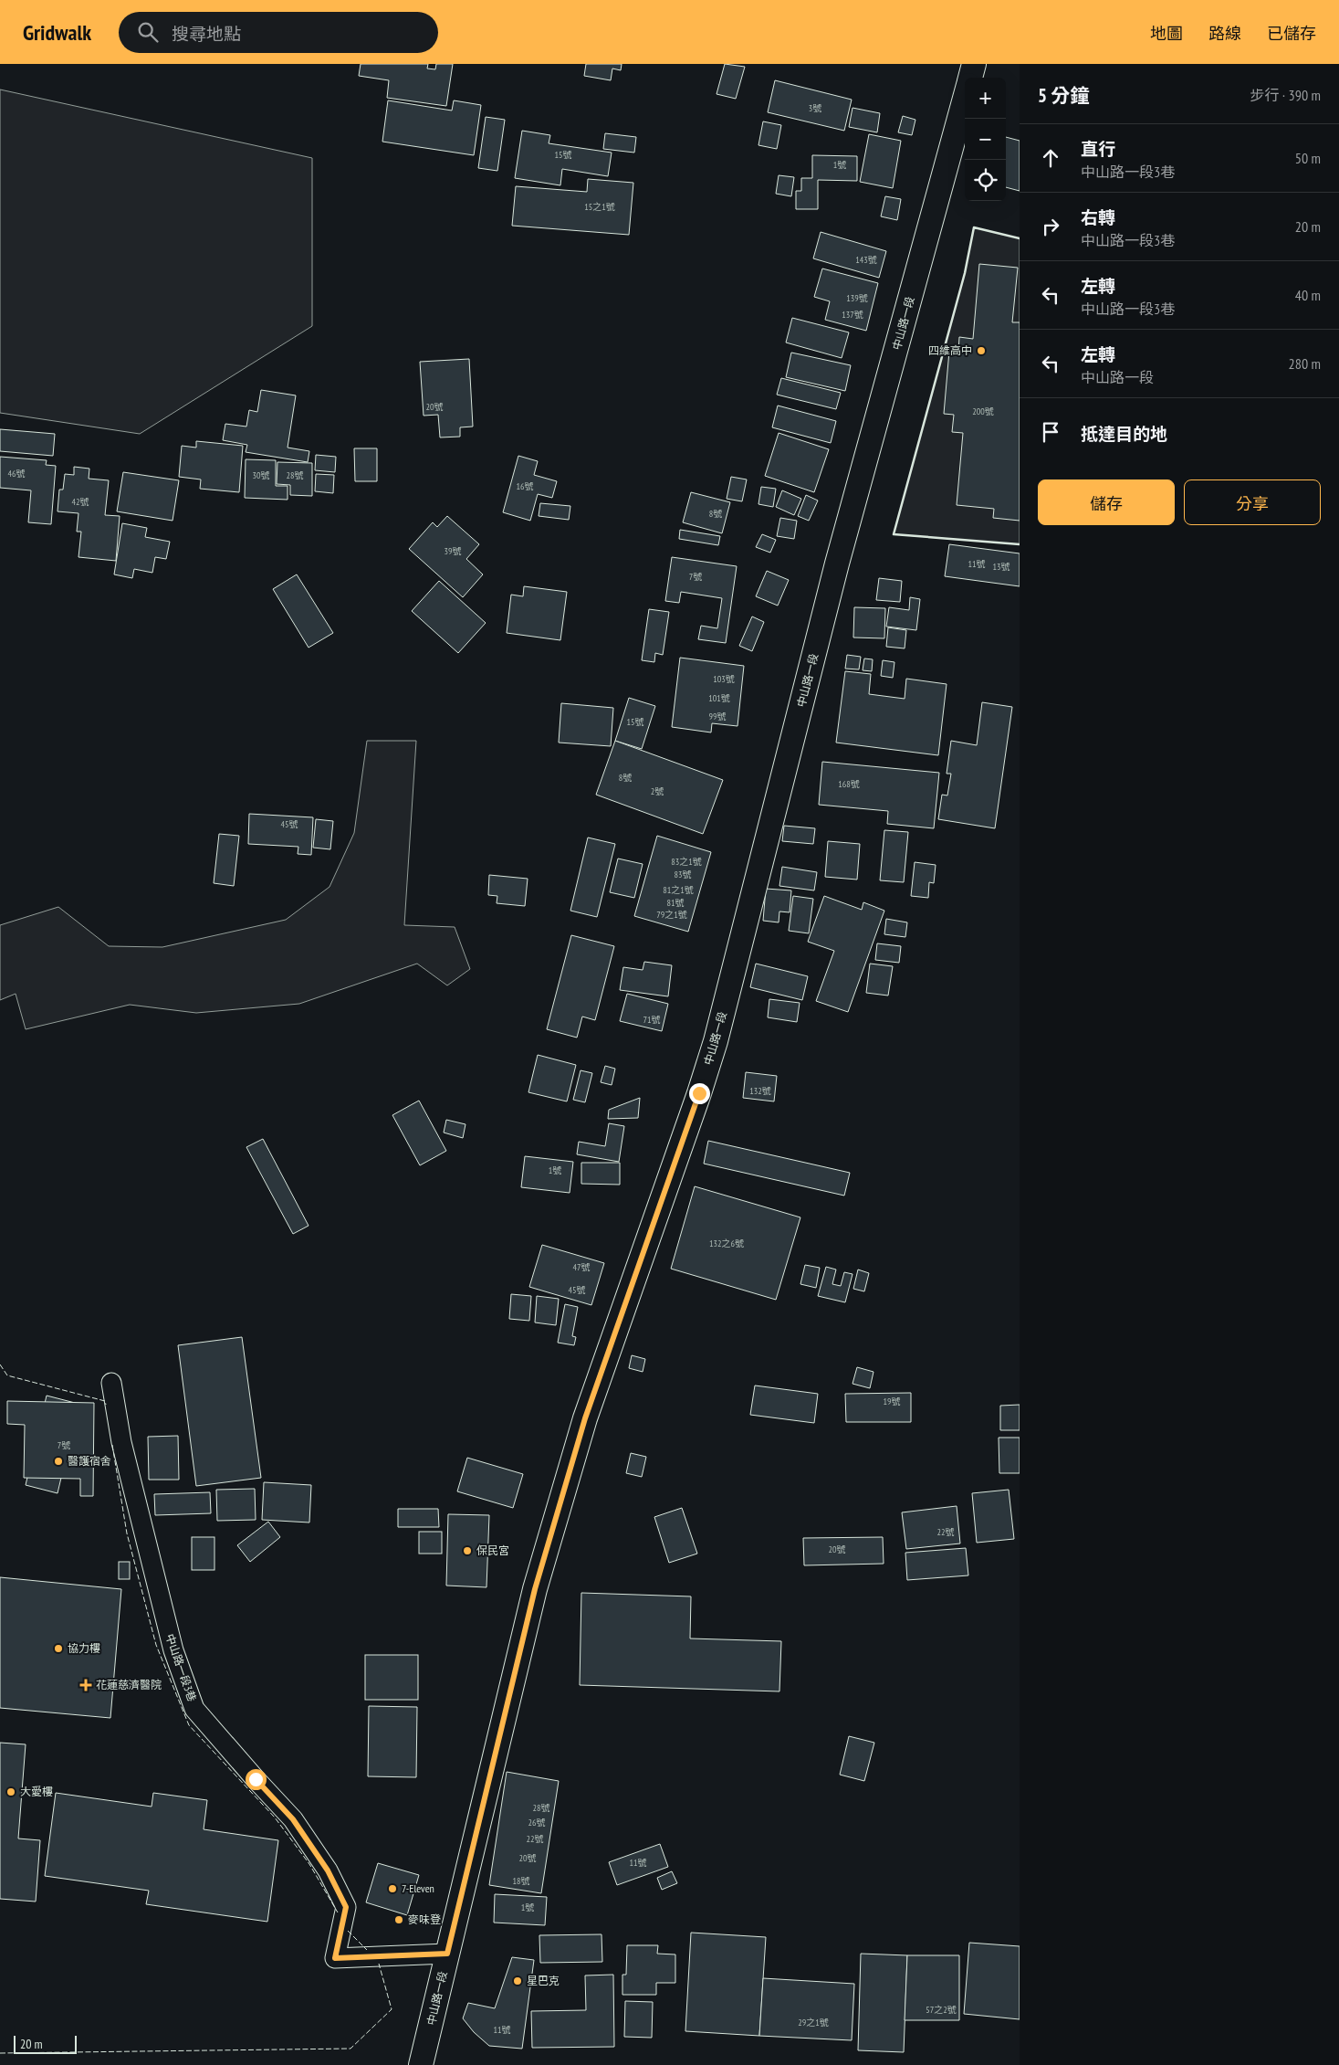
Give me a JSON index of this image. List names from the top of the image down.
{
  "streets": {
    "street": ["中山路一段", "中山路一段3巷"]
  },
  "crossings": [
    ["中山路一段", "中山路一段3巷"]
  ],
  "places": {
    "other": [
      "四維高中",
      "醫護宿舍",
      "保民宮",
      "協力樓",
      "大愛樓",
      "7-Eleven",
      "麥味登",
      "星巴克"
    ],
    "health": ["花蓮慈濟醫院"]
  },
  "house_numbers": [
    "3號",
    "15號",
    "1號",
    "15之1號",
    "143號",
    "139號",
    "137號",
    "20號",
    "200號",
    "46號",
    "30號",
    "28號",
    "16號",
    "42號",
    "8號",
    "39號",
    "11號",
    "13號",
    "7號",
    "103號",
    "101號",
    "99號",
    "15號",
    "8號",
    "168號",
    "2號",
    "45號",
    "83之1號",
    "83號",
    "81之1號",
    "81號",
    "79之1號",
    "71號",
    "132號",
    "1號",
    "132之6號",
    "47號",
    "45號",
    "19號",
    "7號",
    "22號",
    "20號",
    "28號",
    "26號",
    "22號",
    "20號",
    "11號",
    "18號",
    "1號",
    "57之2號",
    "29之1號",
    "11號"
  ],
  "scale_bar": "20 m",
  "page": {
    "header": "Gridwalk",
    "search": "搜尋地點",
    "nav": ["地圖", "路線", "已儲存"],
    "heading": ["5 分鐘", "步行 · 390 m"],
    "map_buttons": ["+", "−"],
    "list": [
      ["直行", "中山路一段3巷", "50 m"],
      ["右轉", "中山路一段3巷", "20 m"],
      ["左轉", "中山路一段3巷", "40 m"],
      ["左轉", "中山路一段", "280 m"],
      "抵達目的地"
    ],
    "buttons": ["儲存", "分享"],
    "scale": "20 m"
  }
}
